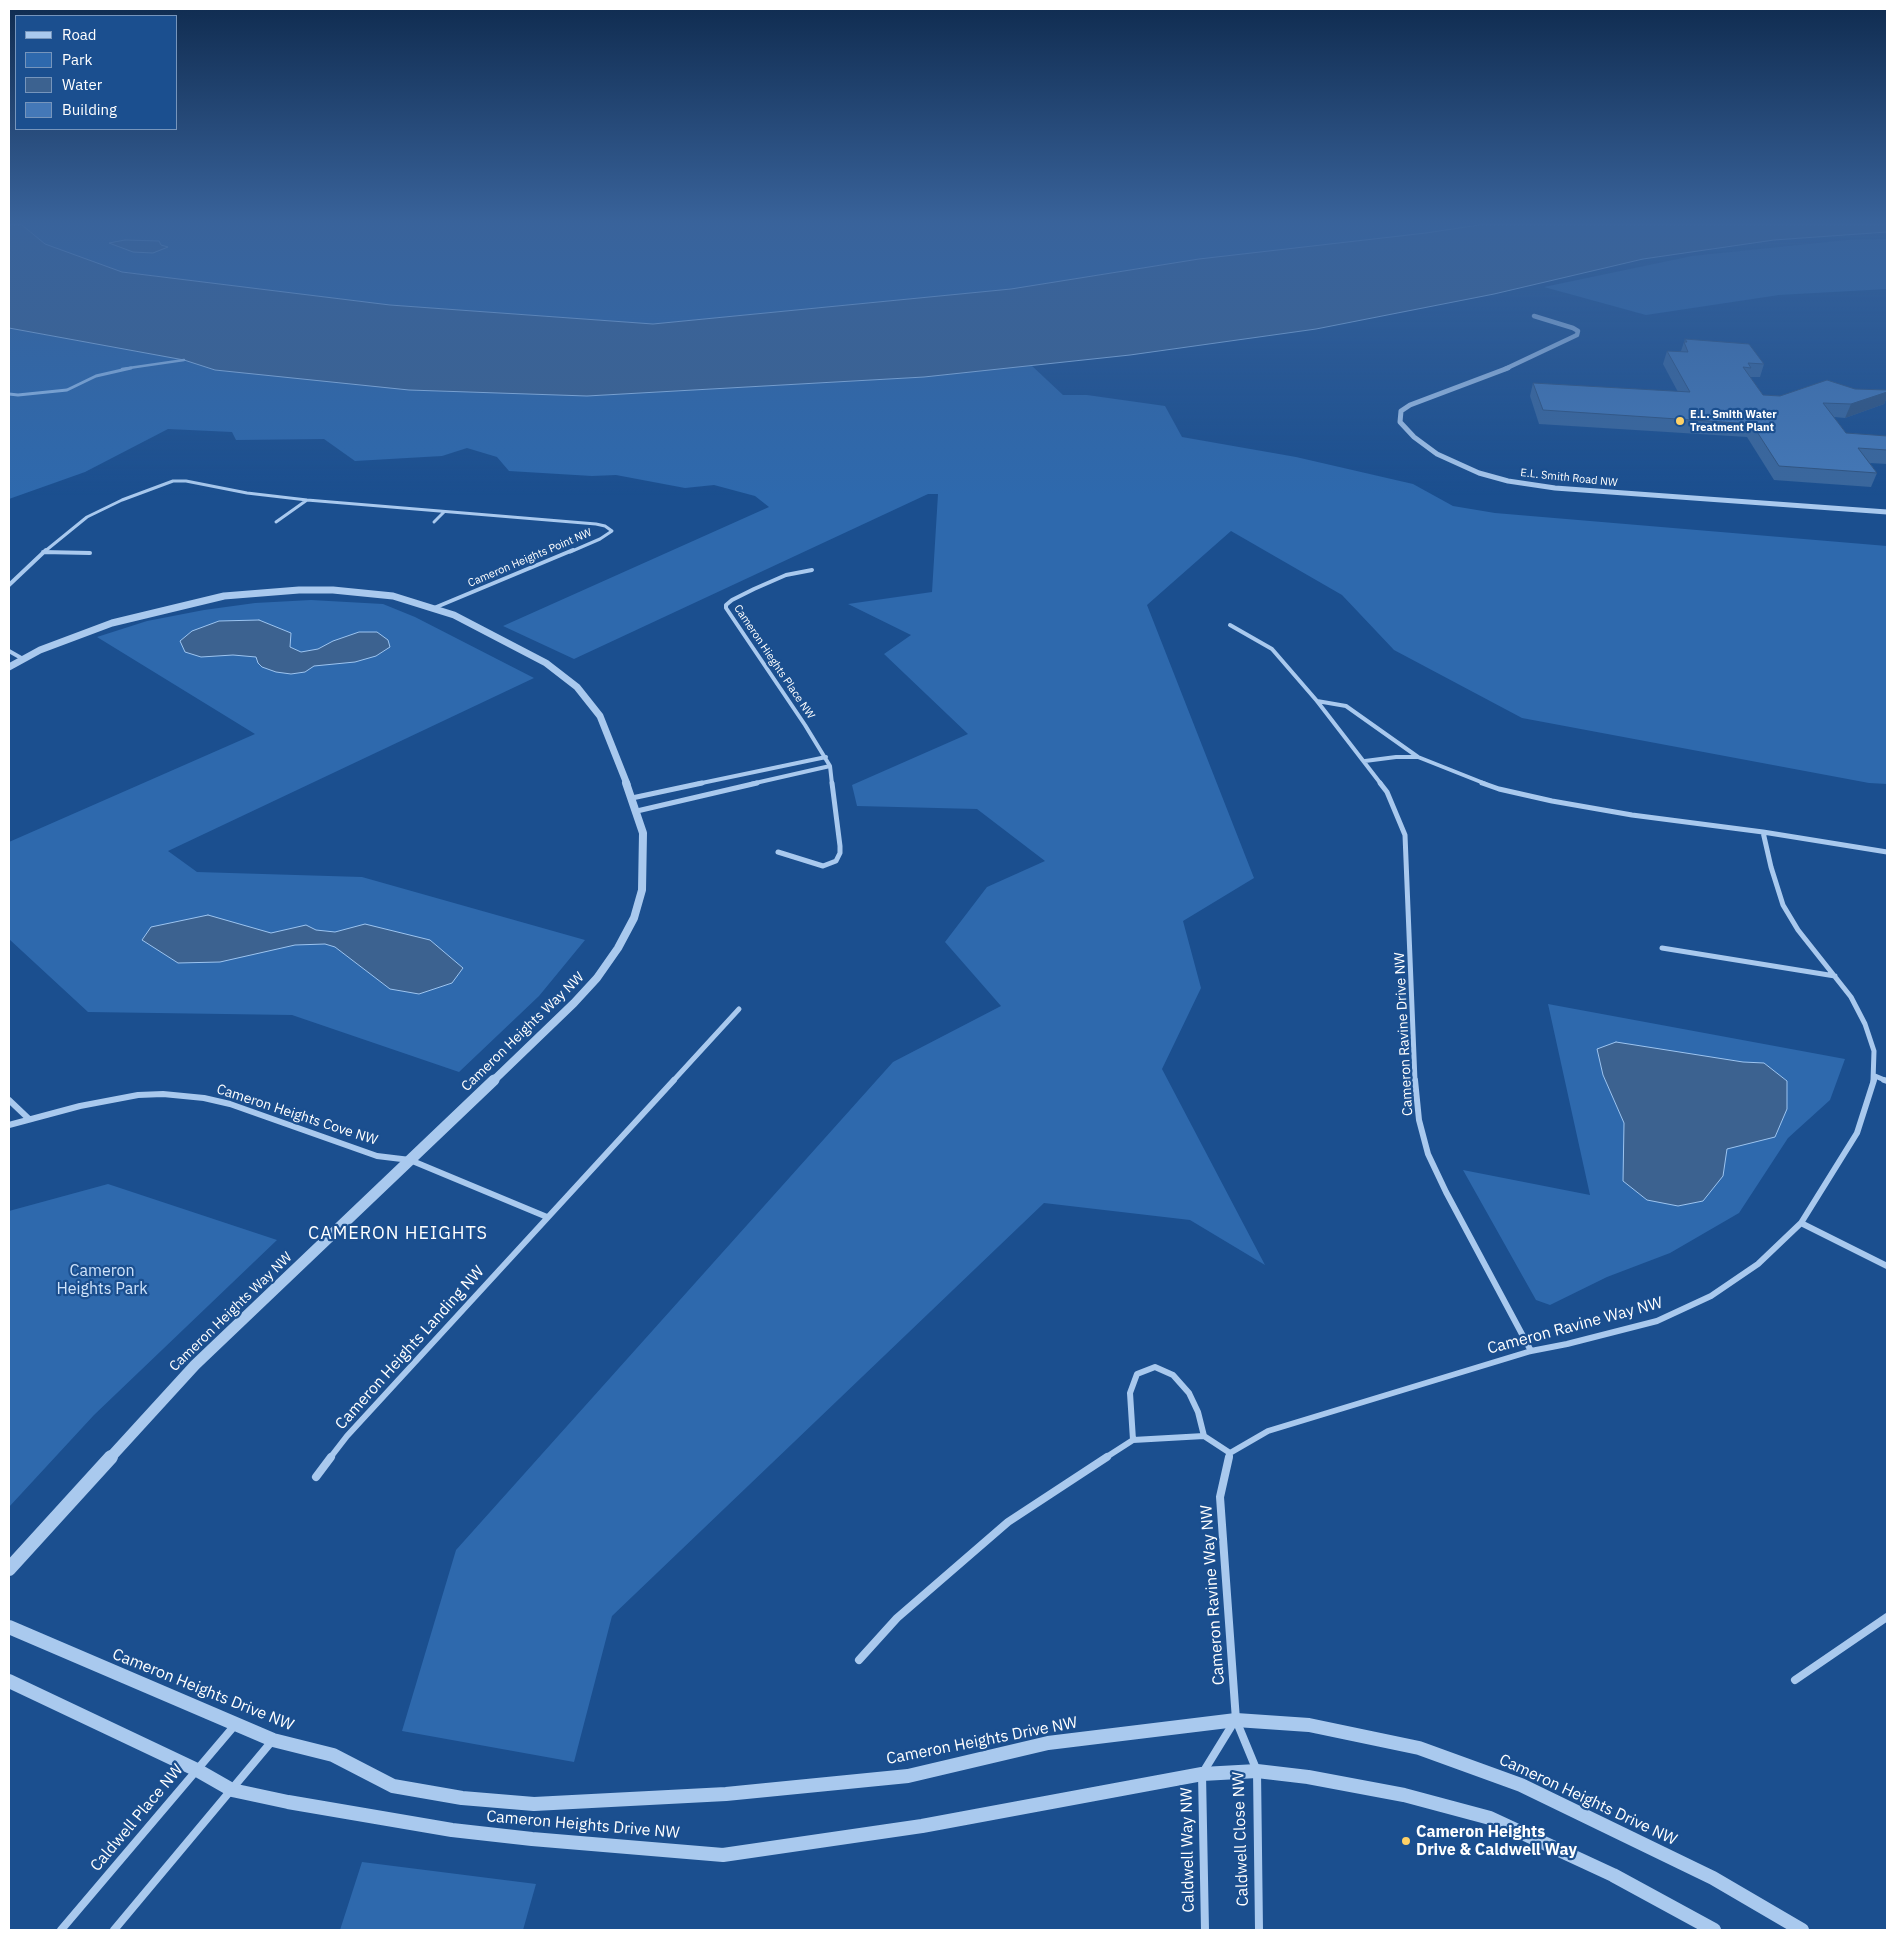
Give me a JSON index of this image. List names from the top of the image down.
{
  "streets": {
    "street": [
      "E.L. Smith Road NW",
      "Cameron Heights Point NW",
      "Cameron Hieghts Place NW",
      "Cameron Heights Way NW",
      "Cameron Ravine Drive NW",
      "Cameron Heights Cove NW",
      "Cameron Ravine Way NW",
      "Cameron Heights Landing NW",
      "Cameron Heights Drive NW",
      "Caldwell Place NW",
      "Caldwell Close NW",
      "Caldwell Way NW"
    ]
  },
  "crossings": [
    ["Cameron Heights Point NW", "Cameron Heights Way NW"],
    ["Cameron Heights Way NW", "Cameron Heights Cove NW"],
    ["Cameron Ravine Drive NW", "Cameron Ravine Way NW"],
    ["Cameron Ravine Way NW", "Cameron Heights Drive NW"],
    ["Cameron Ravine Way NW", "Caldwell Close NW"],
    ["Cameron Ravine Way NW", "Caldwell Way NW"],
    ["Cameron Heights Drive NW", "Caldwell Place NW"],
    ["Cameron Heights Drive NW", "Caldwell Close NW"],
    ["Cameron Heights Drive NW", "Caldwell Way NW"],
    ["Caldwell Close NW", "Caldwell Way NW"]
  ],
  "districts": ["CAMERON HEIGHTS"],
  "parks": ["Cameron Heights Park"],
  "places": ["E.L. Smith Water Treatment Plant", "Cameron Heights Drive & Caldwell Way"],
  "legend": [
    "Road",
    "Park",
    "Water",
    "Building"
  ]
}
